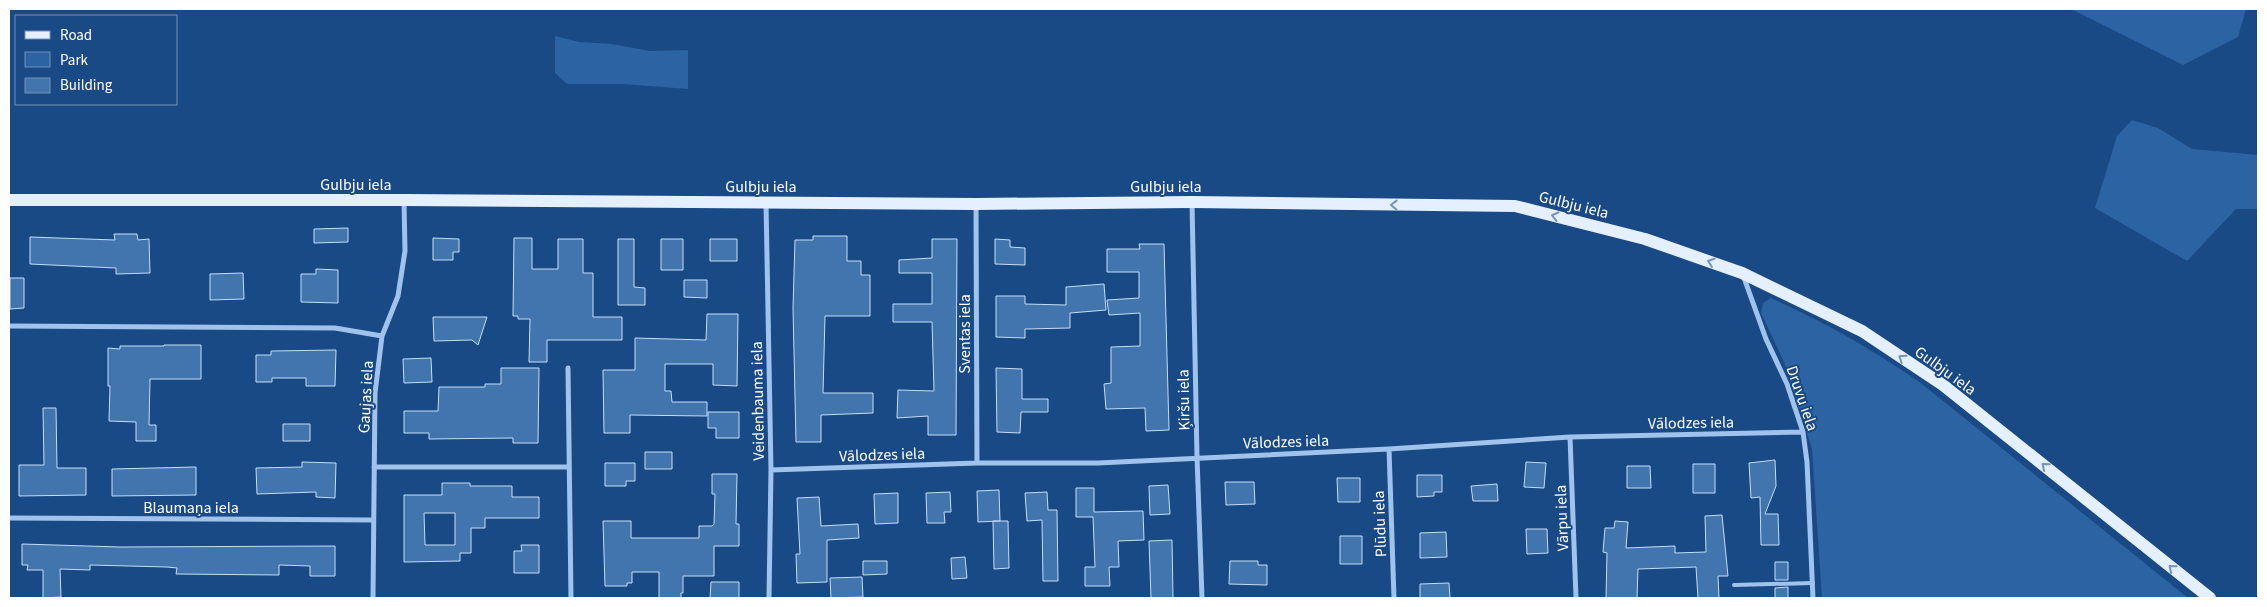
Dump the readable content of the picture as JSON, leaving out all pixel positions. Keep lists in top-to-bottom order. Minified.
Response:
{"streets":{"main road":["Gulbju iela"],"street":["Sventas iela","Gaujas iela","Druvu iela","Ķiršu iela","Veidenbauma iela","Vālodzes iela","Blaumaņa iela","Vārpu iela","Plūdu iela"]},"crossings":[["Gulbju iela","Sventas iela"],["Gulbju iela","Gaujas iela"],["Gulbju iela","Druvu iela"],["Gulbju iela","Ķiršu iela"],["Gulbju iela","Veidenbauma iela"],["Sventas iela","Vālodzes iela"],["Gaujas iela","Blaumaņa iela"],["Druvu iela","Vālodzes iela"],["Ķiršu iela","Vālodzes iela"],["Veidenbauma iela","Vālodzes iela"],["Vālodzes iela","Vārpu iela"],["Vālodzes iela","Plūdu iela"]],"one_way":["Gulbju iela"],"legend":["Road","Park","Building"]}
